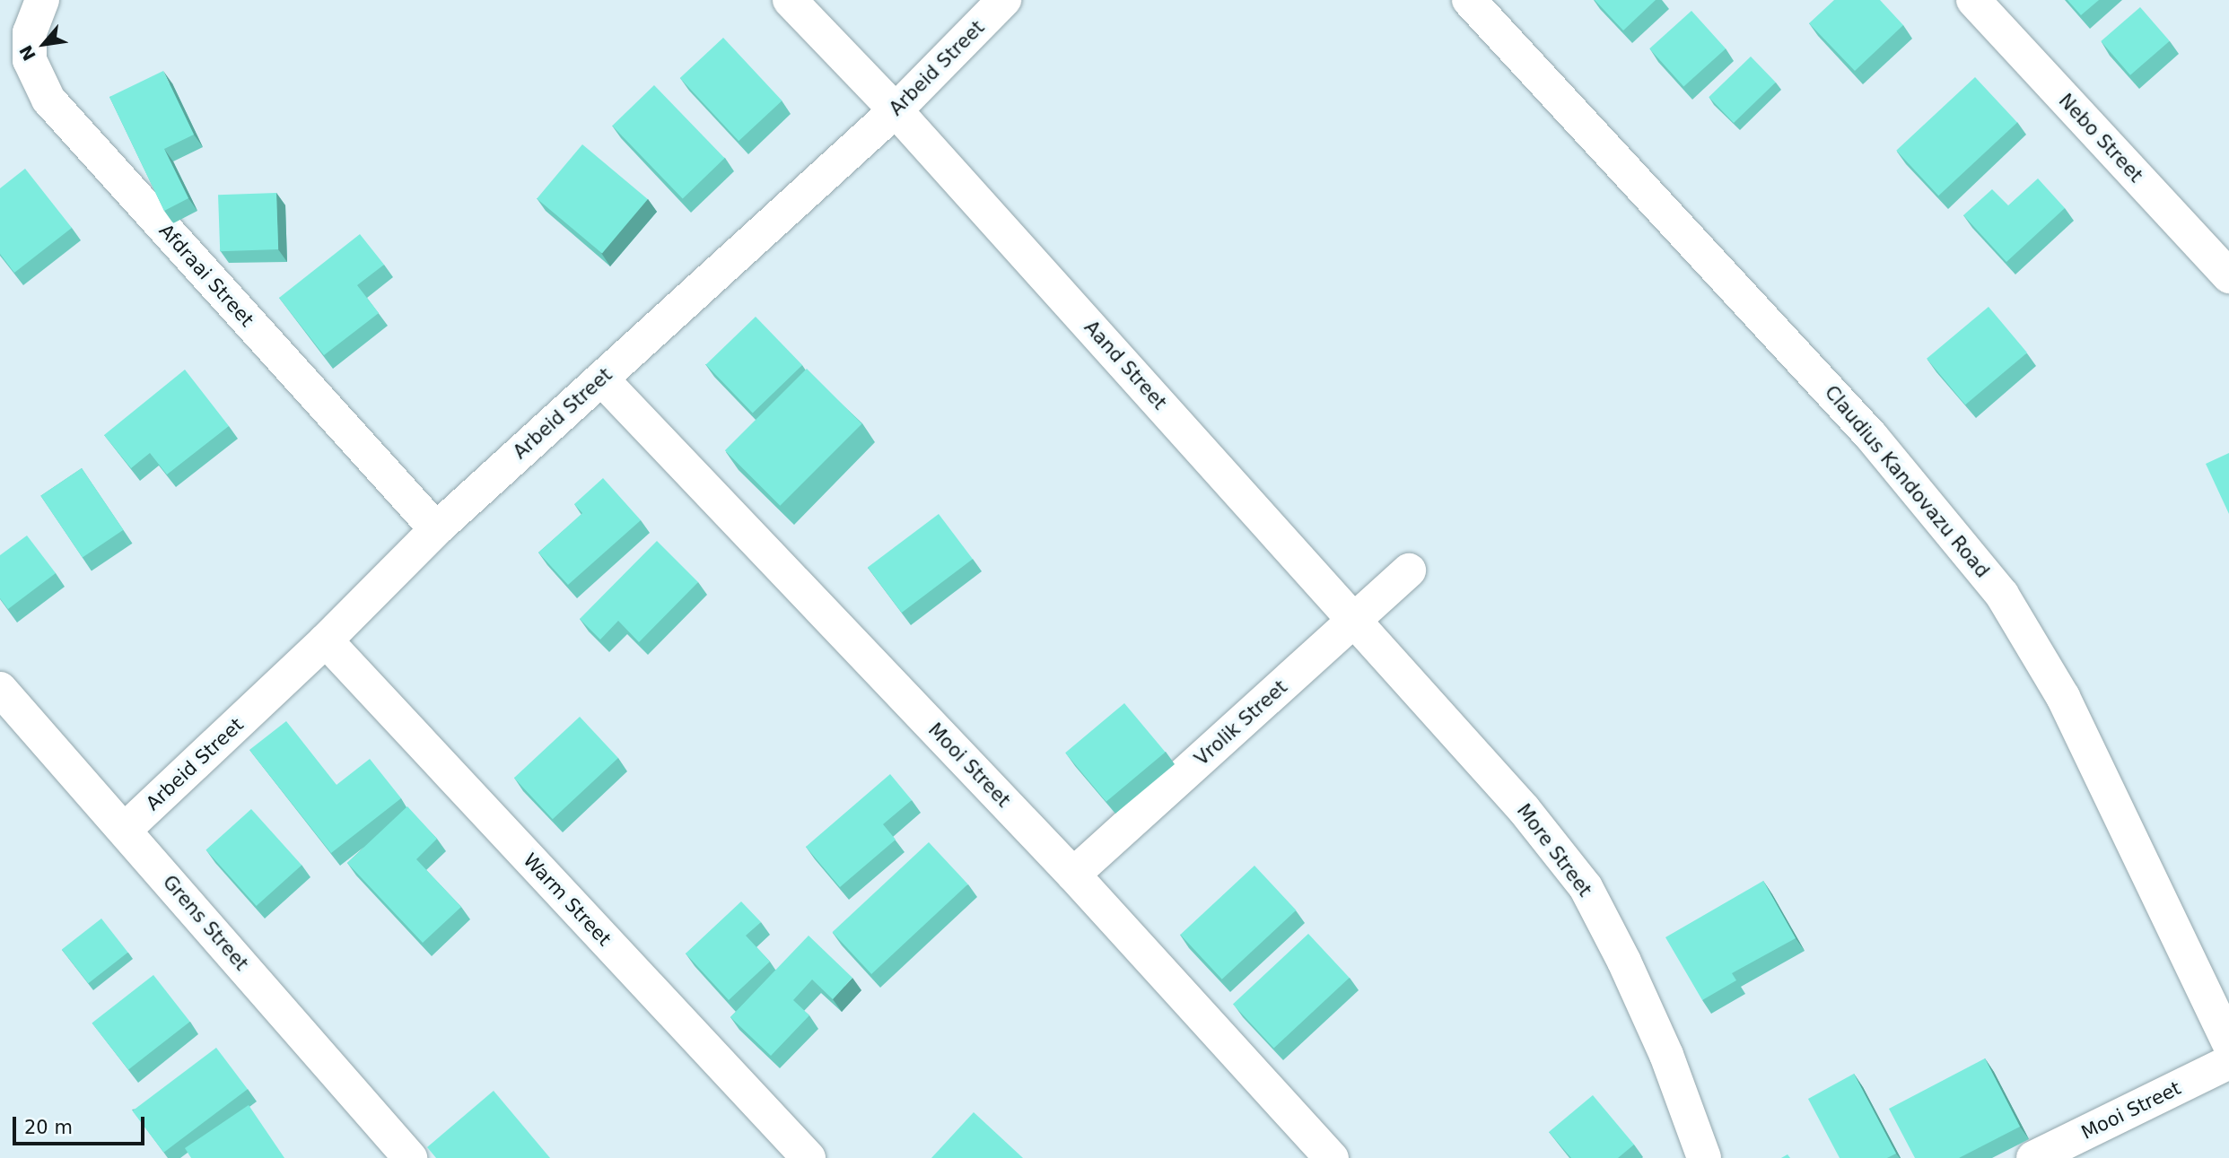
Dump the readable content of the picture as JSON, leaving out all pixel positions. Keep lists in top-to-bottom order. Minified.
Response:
{"streets":{"street":["Arbeid Street","Nebo Street","Afdraai Street","Aand Street","Claudius Kandovazu Road","Vrolik Street","Mooi Street","More Street","Warm Street","Grens Street"]},"crossings":[["Arbeid Street","Afdraai Street"],["Arbeid Street","Aand Street"],["Arbeid Street","Mooi Street"],["Arbeid Street","Warm Street"],["Arbeid Street","Grens Street"],["Aand Street","Vrolik Street"],["Aand Street","More Street"],["Vrolik Street","Mooi Street"],["Vrolik Street","More Street"]],"scale_bar":"20 m","north":"bottom left"}
